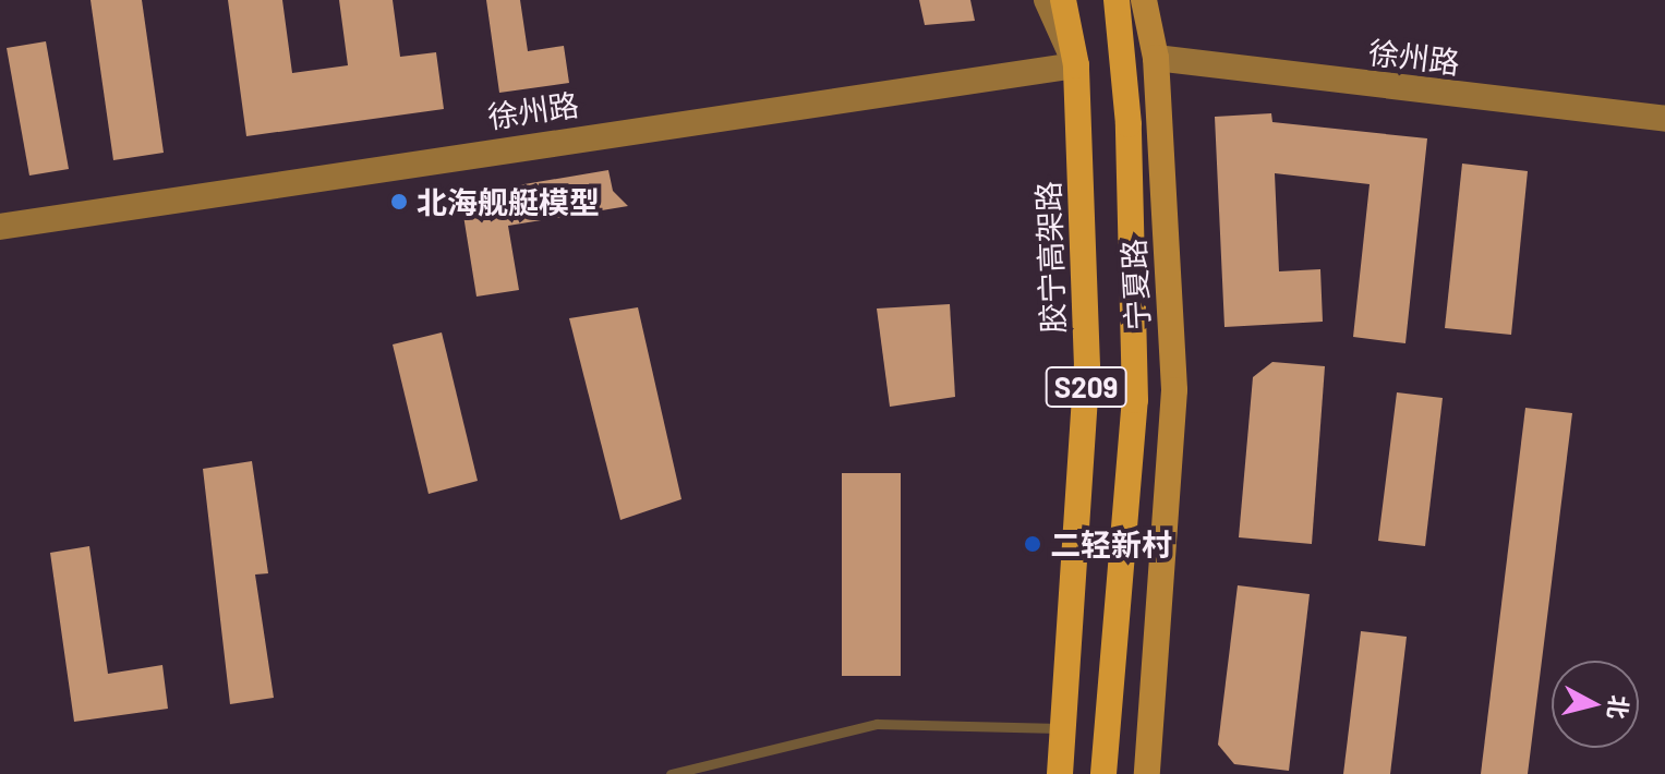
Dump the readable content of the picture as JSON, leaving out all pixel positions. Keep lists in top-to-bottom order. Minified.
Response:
{"streets":{"highway":["胶宁高架路","S209"],"main road":["宁夏路"],"street":["徐州路"]},"crossings":[["徐州路","胶宁高架路"],["徐州路","宁夏路"]],"places":["北海舰艇模型","二轻新村"],"north":"right"}
